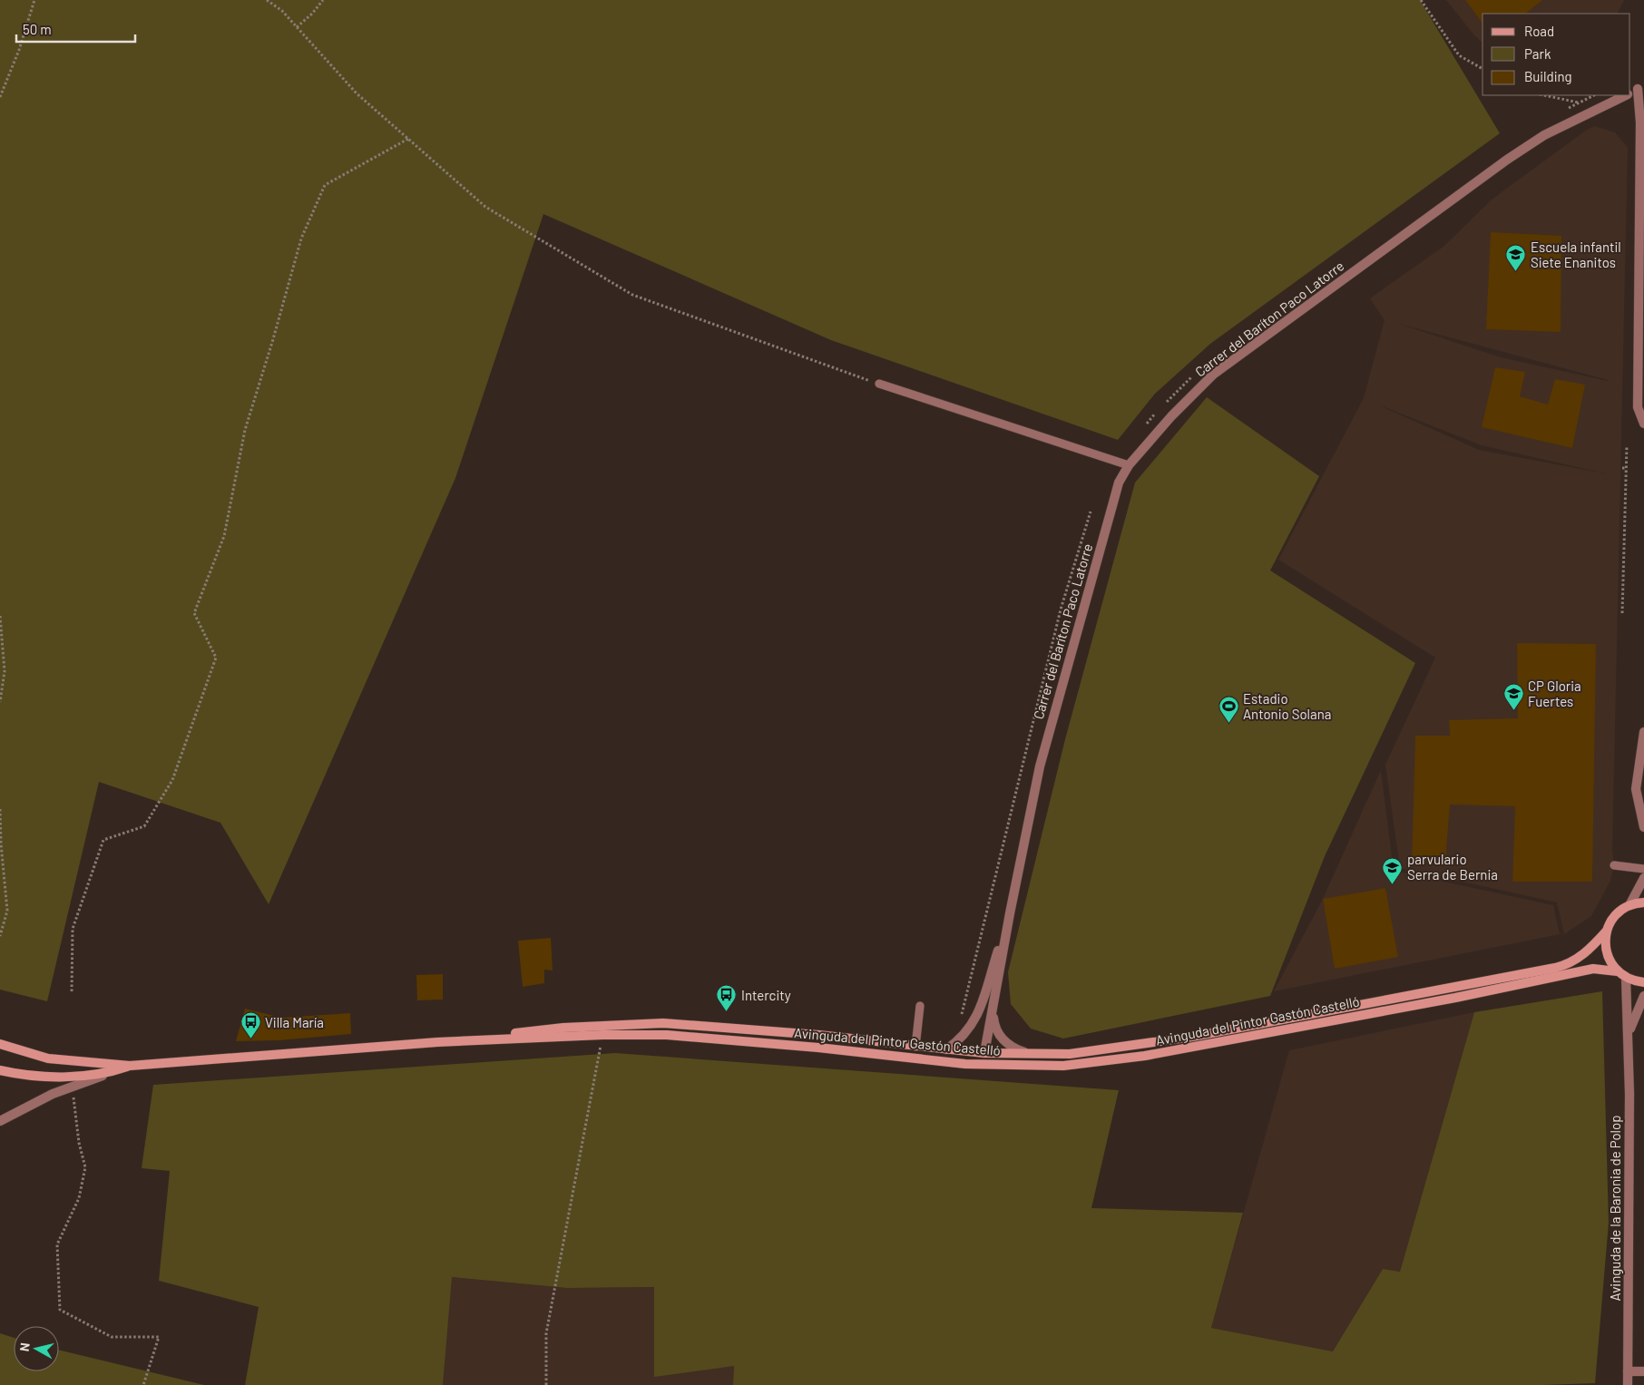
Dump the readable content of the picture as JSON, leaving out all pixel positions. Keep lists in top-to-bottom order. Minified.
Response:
{"streets":{"main road":["Avinguda del Pintor Gastón Castelló"],"street":["Carrer del Baríton Paco Latorre","Avinguda de la Baronia de Polop"]},"crossings":[["Carrer del Baríton Paco Latorre","Avinguda del Pintor Gastón Castelló"]],"places":{"school or university":["Escuela infantil Siete Enanitos","CP Gloria Fuertes","parvulario Serra de Bernia"],"sports":["Estadio Antonio Solana"],"bus stop":["Intercity","Villa María"]},"legend":["Road","Park","Building"],"scale_bar":"50 m","north":"left"}
